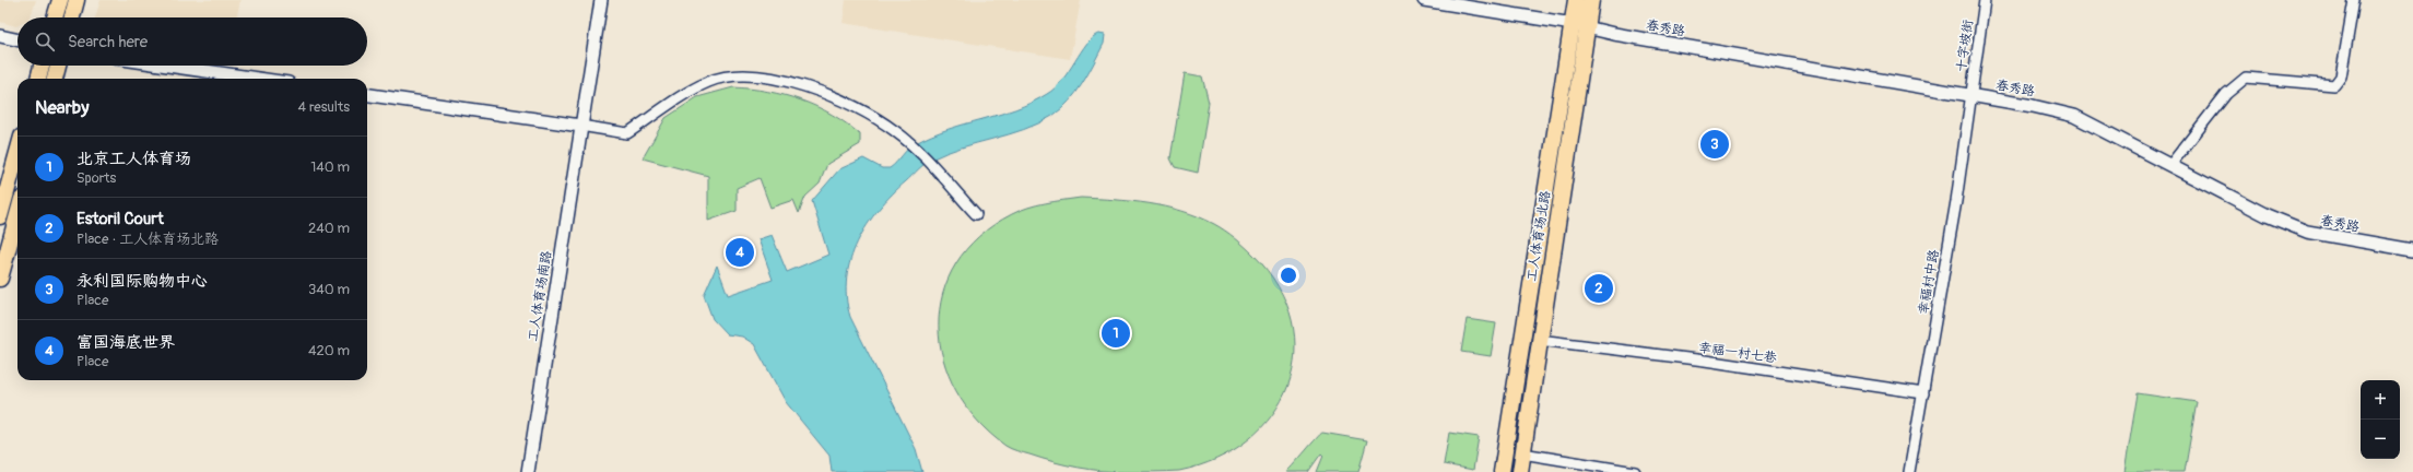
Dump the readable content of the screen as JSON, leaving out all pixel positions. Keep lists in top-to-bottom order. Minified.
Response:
{"streets":{"main road":["工人体育场北路"],"street":["春秀路","十字坡街","幸福村中路","工人体育场南路","幸福一村七巷"]},"crossings":[["春秀路","十字坡街"],["春秀路","工人体育场北路"],["春秀路","幸福村中路"],["十字坡街","幸福村中路"],["幸福村中路","幸福一村七巷"]],"page":{"search":"Search here","heading":["Nearby","4 results"],"pins":["3","4","2","1"],"list":[{"mark":"1","name":"北京工人体育场","note":"Sports","value":"140 m"},{"mark":"2","name":"Estoril Court","note":"Place · 工人体育场北路","value":"240 m"},{"mark":"3","name":"永利国际购物中心","note":"Place","value":"340 m"},{"mark":"4","name":"富国海底世界","note":"Place","value":"420 m"}],"map_buttons":["+","−"]}}
